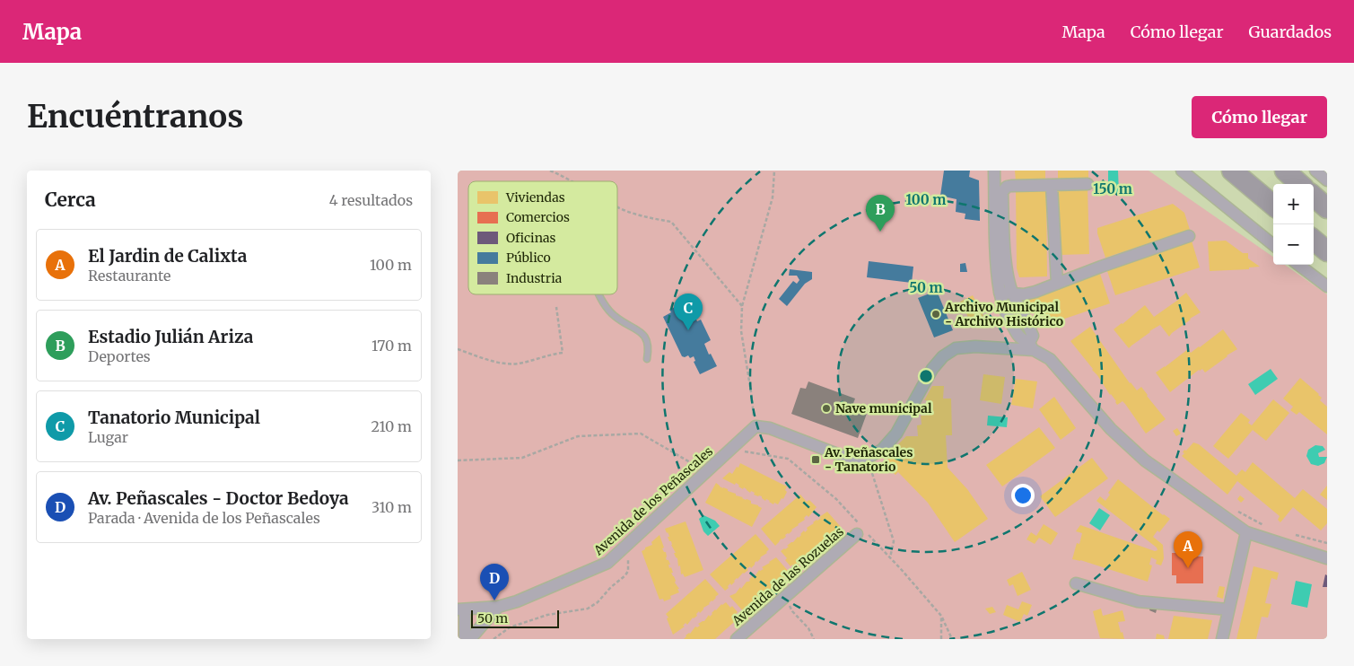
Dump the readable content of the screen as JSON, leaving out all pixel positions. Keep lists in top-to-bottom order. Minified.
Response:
{"streets":{"street":["Avenida de los Peñascales","Avenida de las Rozuelas"]},"places":{"other":["Archivo Municipal - Archivo Histórico","Nave municipal"],"transit":["Av. Peñascales - Tanatorio"]},"legend":["Viviendas","Comercios","Oficinas","Público","Industria"],"scale_bar":"50 m","page":{"header":"Mapa","nav":["Mapa","Cómo llegar","Guardados"],"buttons":"Cómo llegar","title":"Encuéntranos","heading":["Cerca","4 resultados"],"map_buttons":["+","−"],"pins":["B","C","A","D"],"list":[{"mark":"A","name":"El Jardin de Calixta","note":"Restaurante","value":"100 m"},{"mark":"B","name":"Estadio Julián Ariza","note":"Deportes","value":"170 m"},{"mark":"C","name":"Tanatorio Municipal","note":"Lugar","value":"210 m"},{"mark":"D","name":"Av. Peñascales - Doctor Bedoya","note":"Parada · Avenida de los Peñascales","value":"310 m"}],"scale":"50 m"},"rings":["150 m","100 m","50 m"]}
